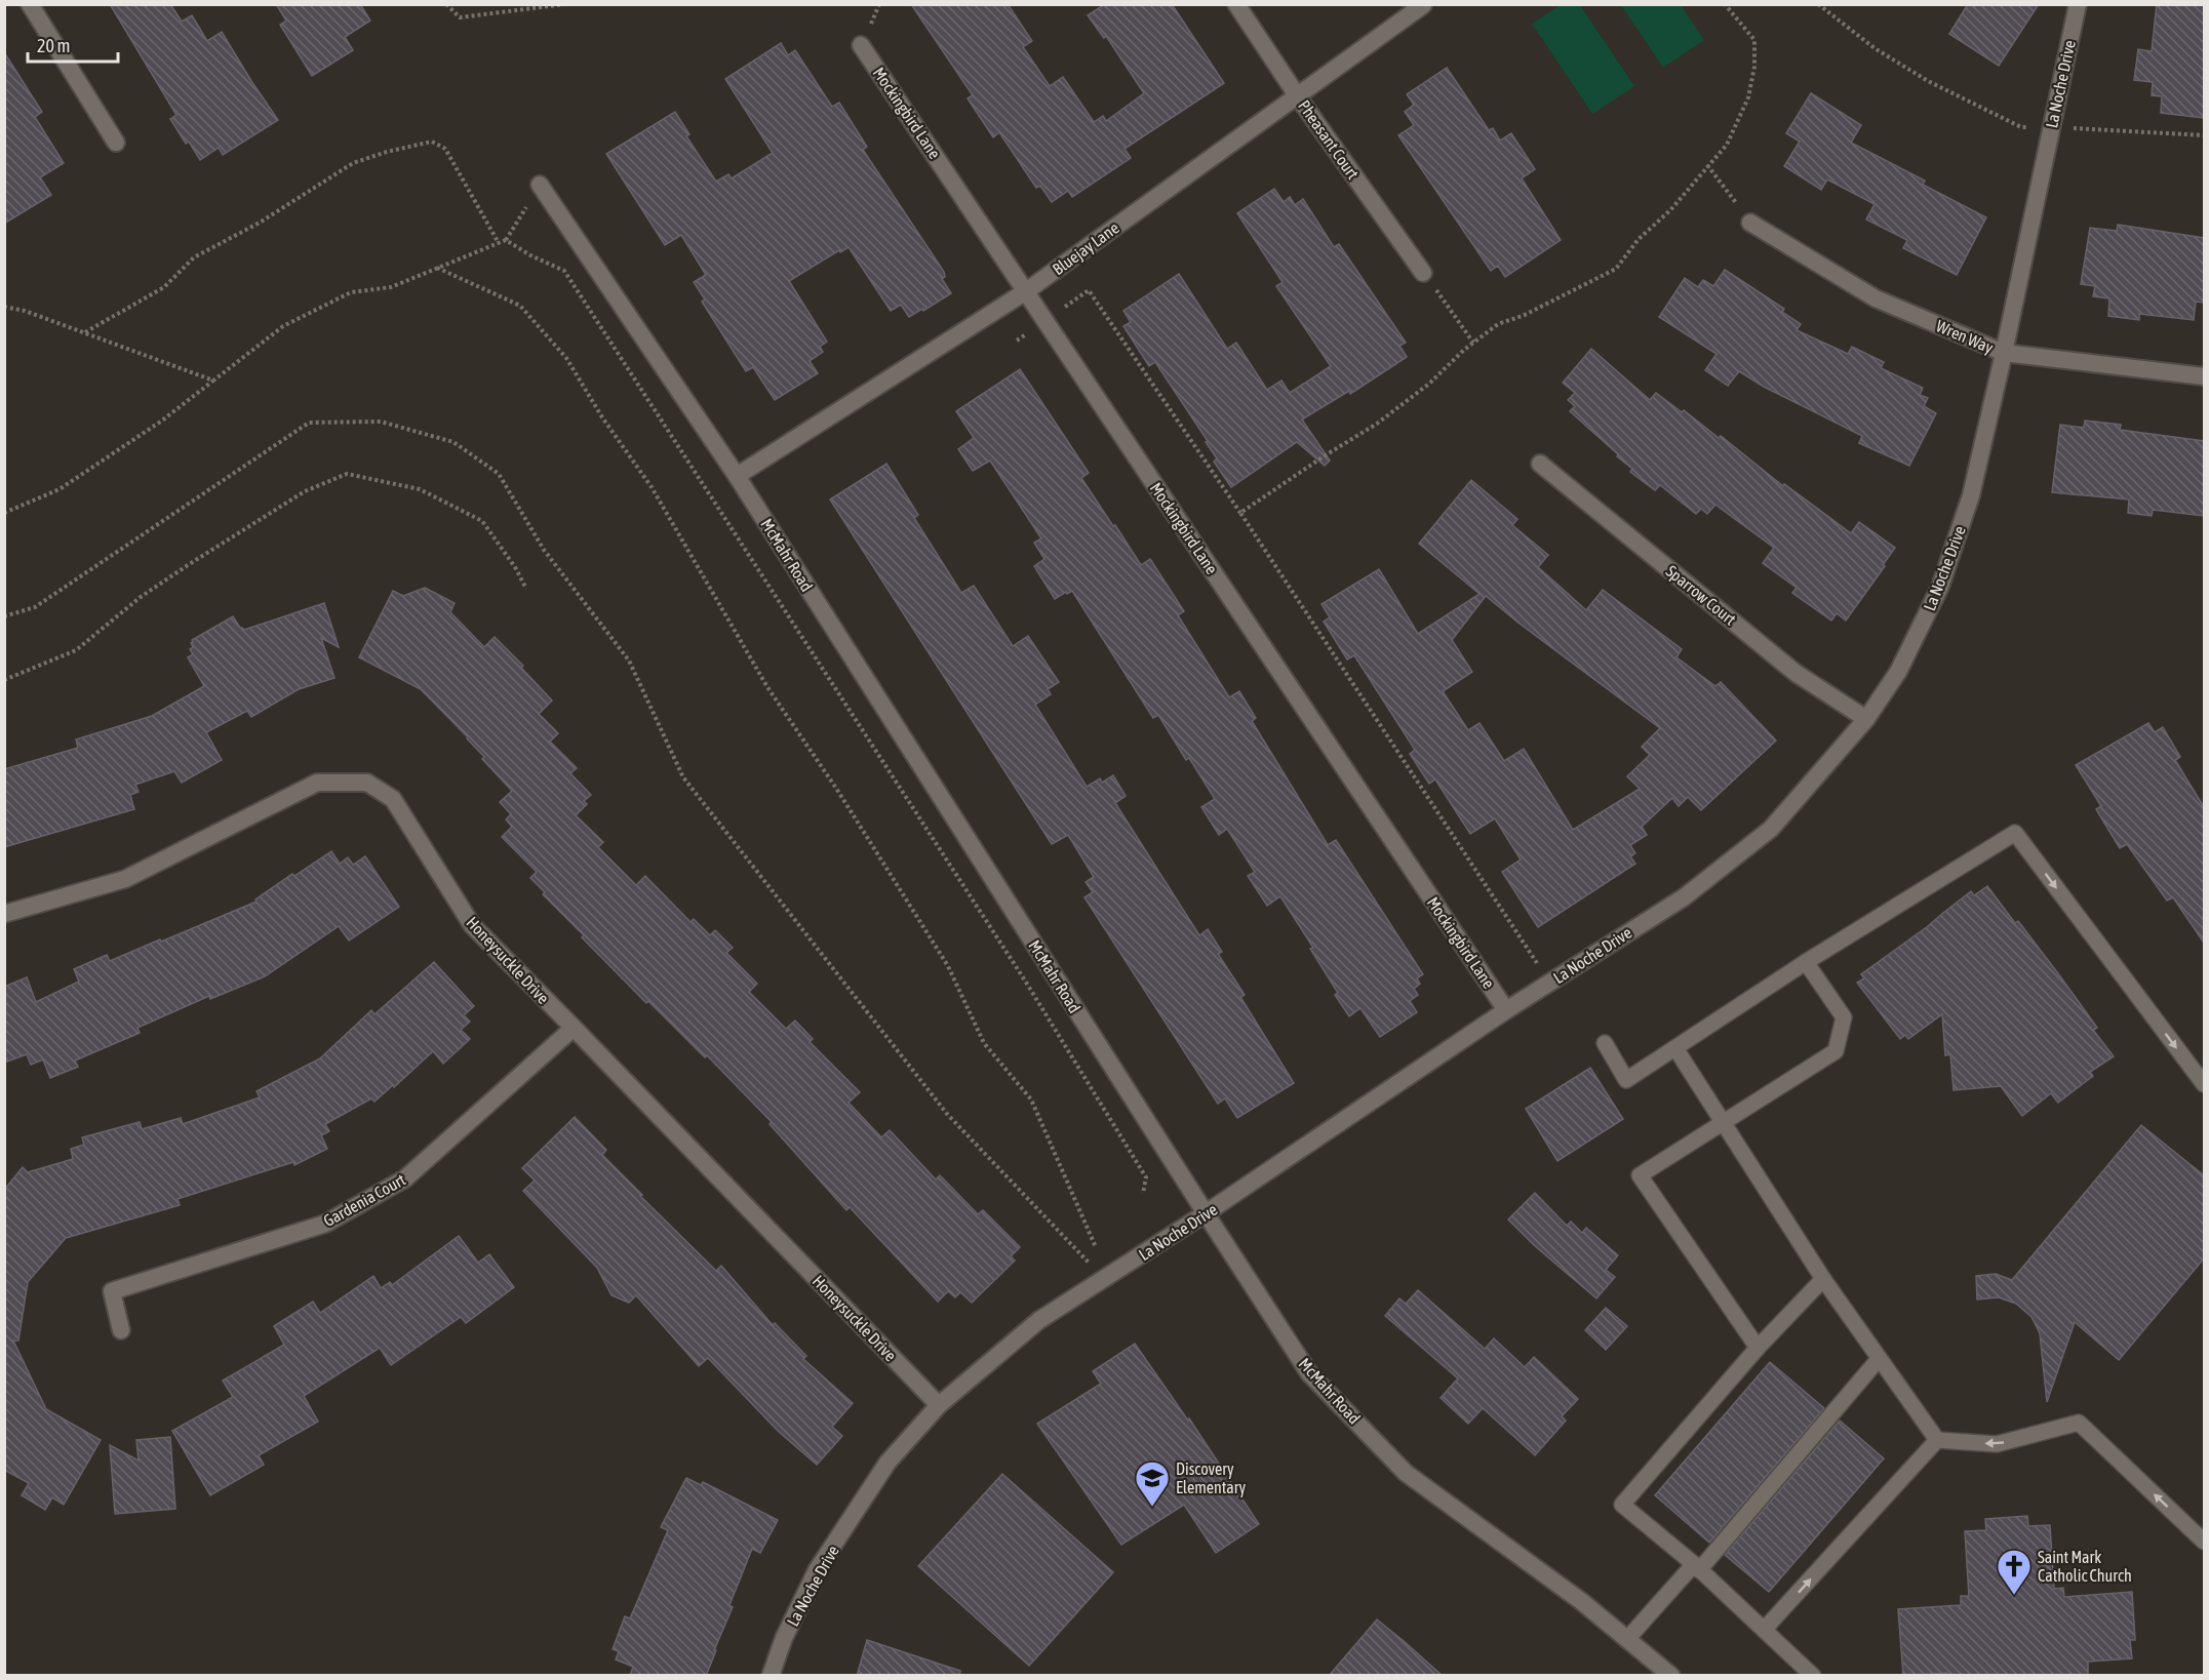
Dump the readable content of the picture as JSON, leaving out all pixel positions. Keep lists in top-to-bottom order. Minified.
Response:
{"streets":{"street":["La Noche Drive","Mockingbird Lane","Pheasant Court","Bluejay Lane","Wren Way","McMahr Road","Sparrow Court","Honeysuckle Drive","Gardenia Court"]},"crossings":[["La Noche Drive","Mockingbird Lane"],["La Noche Drive","Wren Way"],["La Noche Drive","McMahr Road"],["La Noche Drive","Sparrow Court"],["La Noche Drive","Honeysuckle Drive"],["Mockingbird Lane","Bluejay Lane"],["Pheasant Court","Bluejay Lane"],["Bluejay Lane","McMahr Road"],["Honeysuckle Drive","Gardenia Court"]],"places":{"school or university":["Discovery Elementary"],"church":["Saint Mark Catholic Church"]},"scale_bar":"20 m"}
